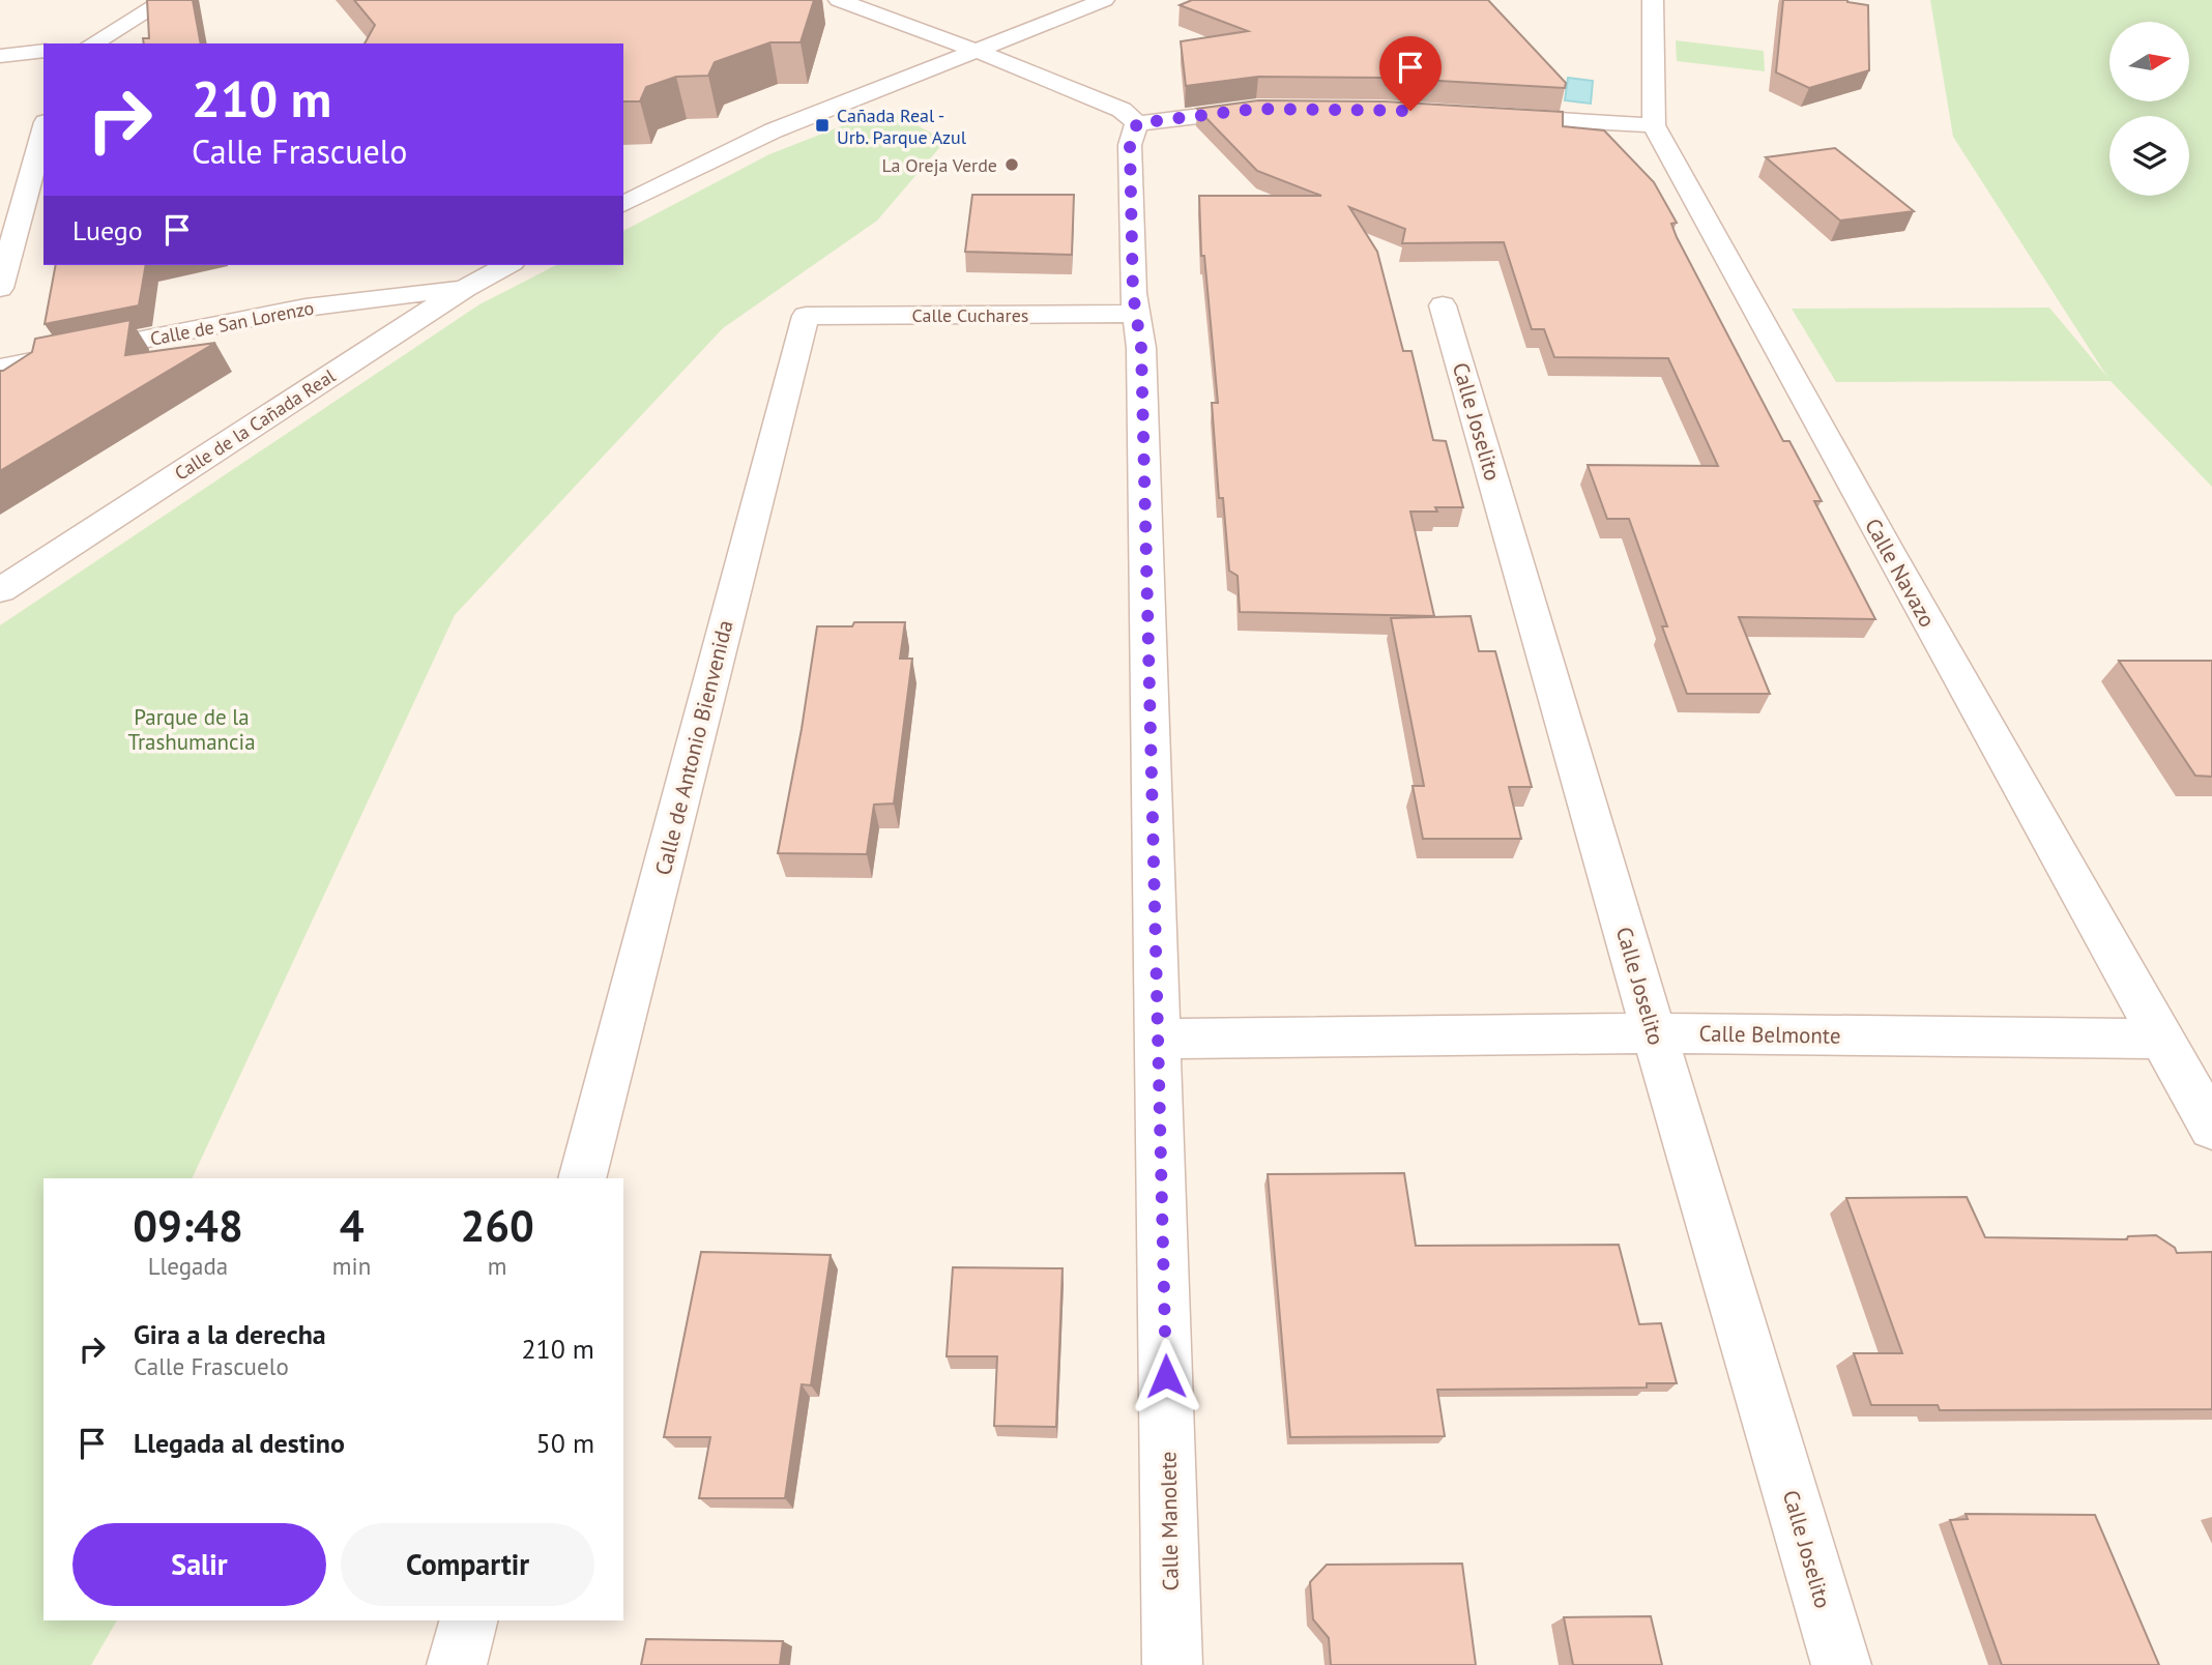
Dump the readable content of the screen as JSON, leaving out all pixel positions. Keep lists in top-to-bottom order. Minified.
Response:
{"streets":{"street":["Calle Cuchares","Calle de San Lorenzo","Calle Joselito","Calle de la Cañada Real","Calle Navazo","Calle de Antonio Bienvenida","Calle Belmonte","Calle Manolete"]},"crossings":[["Calle Cuchares","Calle de Antonio Bienvenida"],["Calle Cuchares","Calle Manolete"],["Calle de San Lorenzo","Calle de la Cañada Real"],["Calle Joselito","Calle Belmonte"],["Calle Navazo","Calle Belmonte"],["Calle Belmonte","Calle Manolete"]],"parks":["Parque de la Trashumancia"],"places":{"transit":["Cañada Real - Urb. Parque Azul"],"other":["La Oreja Verde"]},"north":"right","page":{"turn":["210 m","Calle Frascuelo"],"then":"Luego","eta":["09:48","Llegada","4","min","260","m"],"list":[{"name":"Gira a la derecha","note":"Calle Frascuelo","value":"210 m"},{"name":"Llegada al destino","value":"50 m"}],"buttons":["Salir","Compartir"]}}
